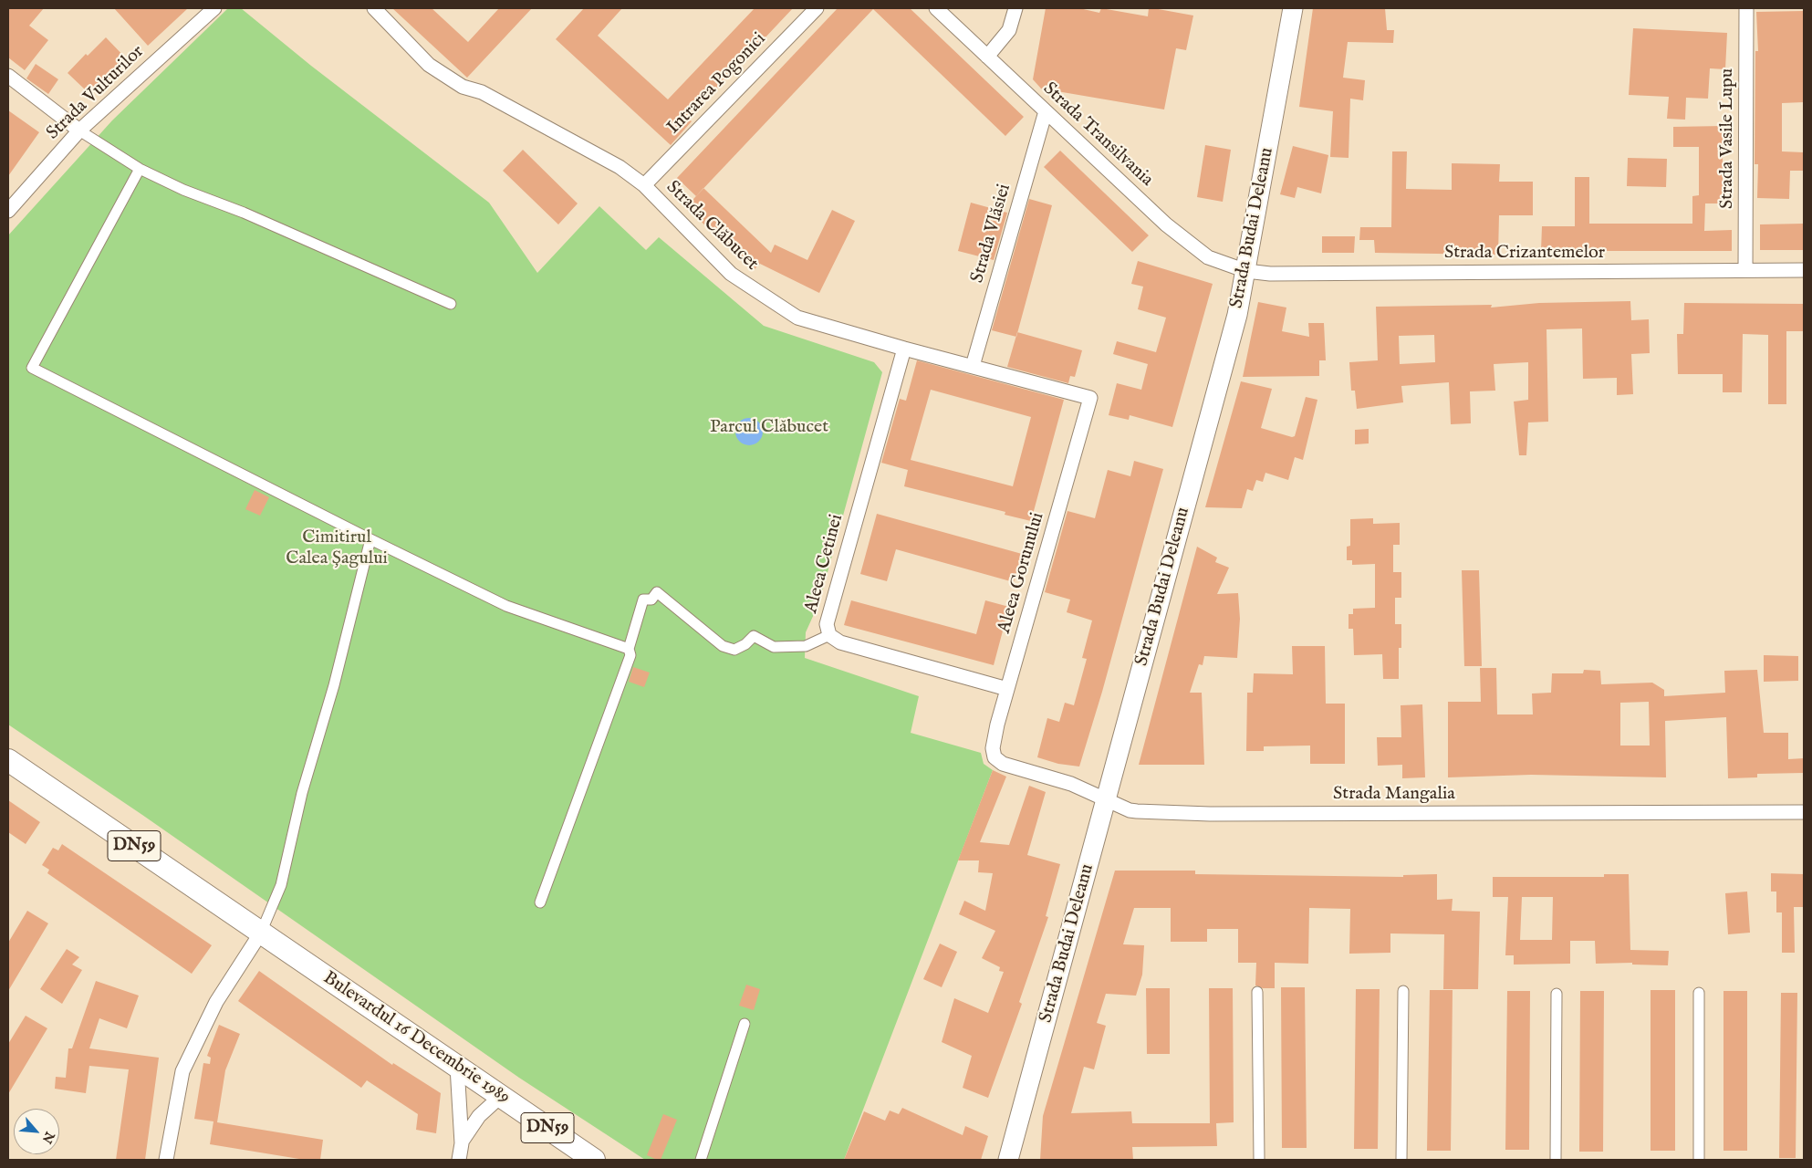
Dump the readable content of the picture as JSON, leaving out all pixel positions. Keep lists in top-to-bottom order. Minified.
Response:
{"streets":{"main road":["Strada Budai Deleanu","DN59","Bulevardul 16 Decembrie 1989"],"street":["Intrarea Pogonici","Strada Vulturilor","Strada Transilvania","Strada Vasile Lupu","Strada Clăbucet","Strada Vlăsiei","Strada Crizantemelor","Aleea Cetinei","Aleea Gorunului","Strada Mangalia"]},"crossings":[["Intrarea Pogonici","Strada Clăbucet"],["Strada Transilvania","Strada Budai Deleanu"],["Strada Transilvania","Strada Vlăsiei"],["Strada Transilvania","Strada Crizantemelor"],["Strada Vasile Lupu","Strada Crizantemelor"],["Strada Clăbucet","Strada Vlăsiei"],["Strada Clăbucet","Aleea Cetinei"],["Strada Clăbucet","Aleea Gorunului"],["Strada Budai Deleanu","Strada Crizantemelor"],["Strada Budai Deleanu","Strada Mangalia"],["Aleea Cetinei","Aleea Gorunului"],["Aleea Gorunului","Strada Mangalia"],["DN59","Bulevardul 16 Decembrie 1989"]],"parks":["Parcul Clăbucet","Cimitirul Calea Șagului"],"north":"bottom right"}
